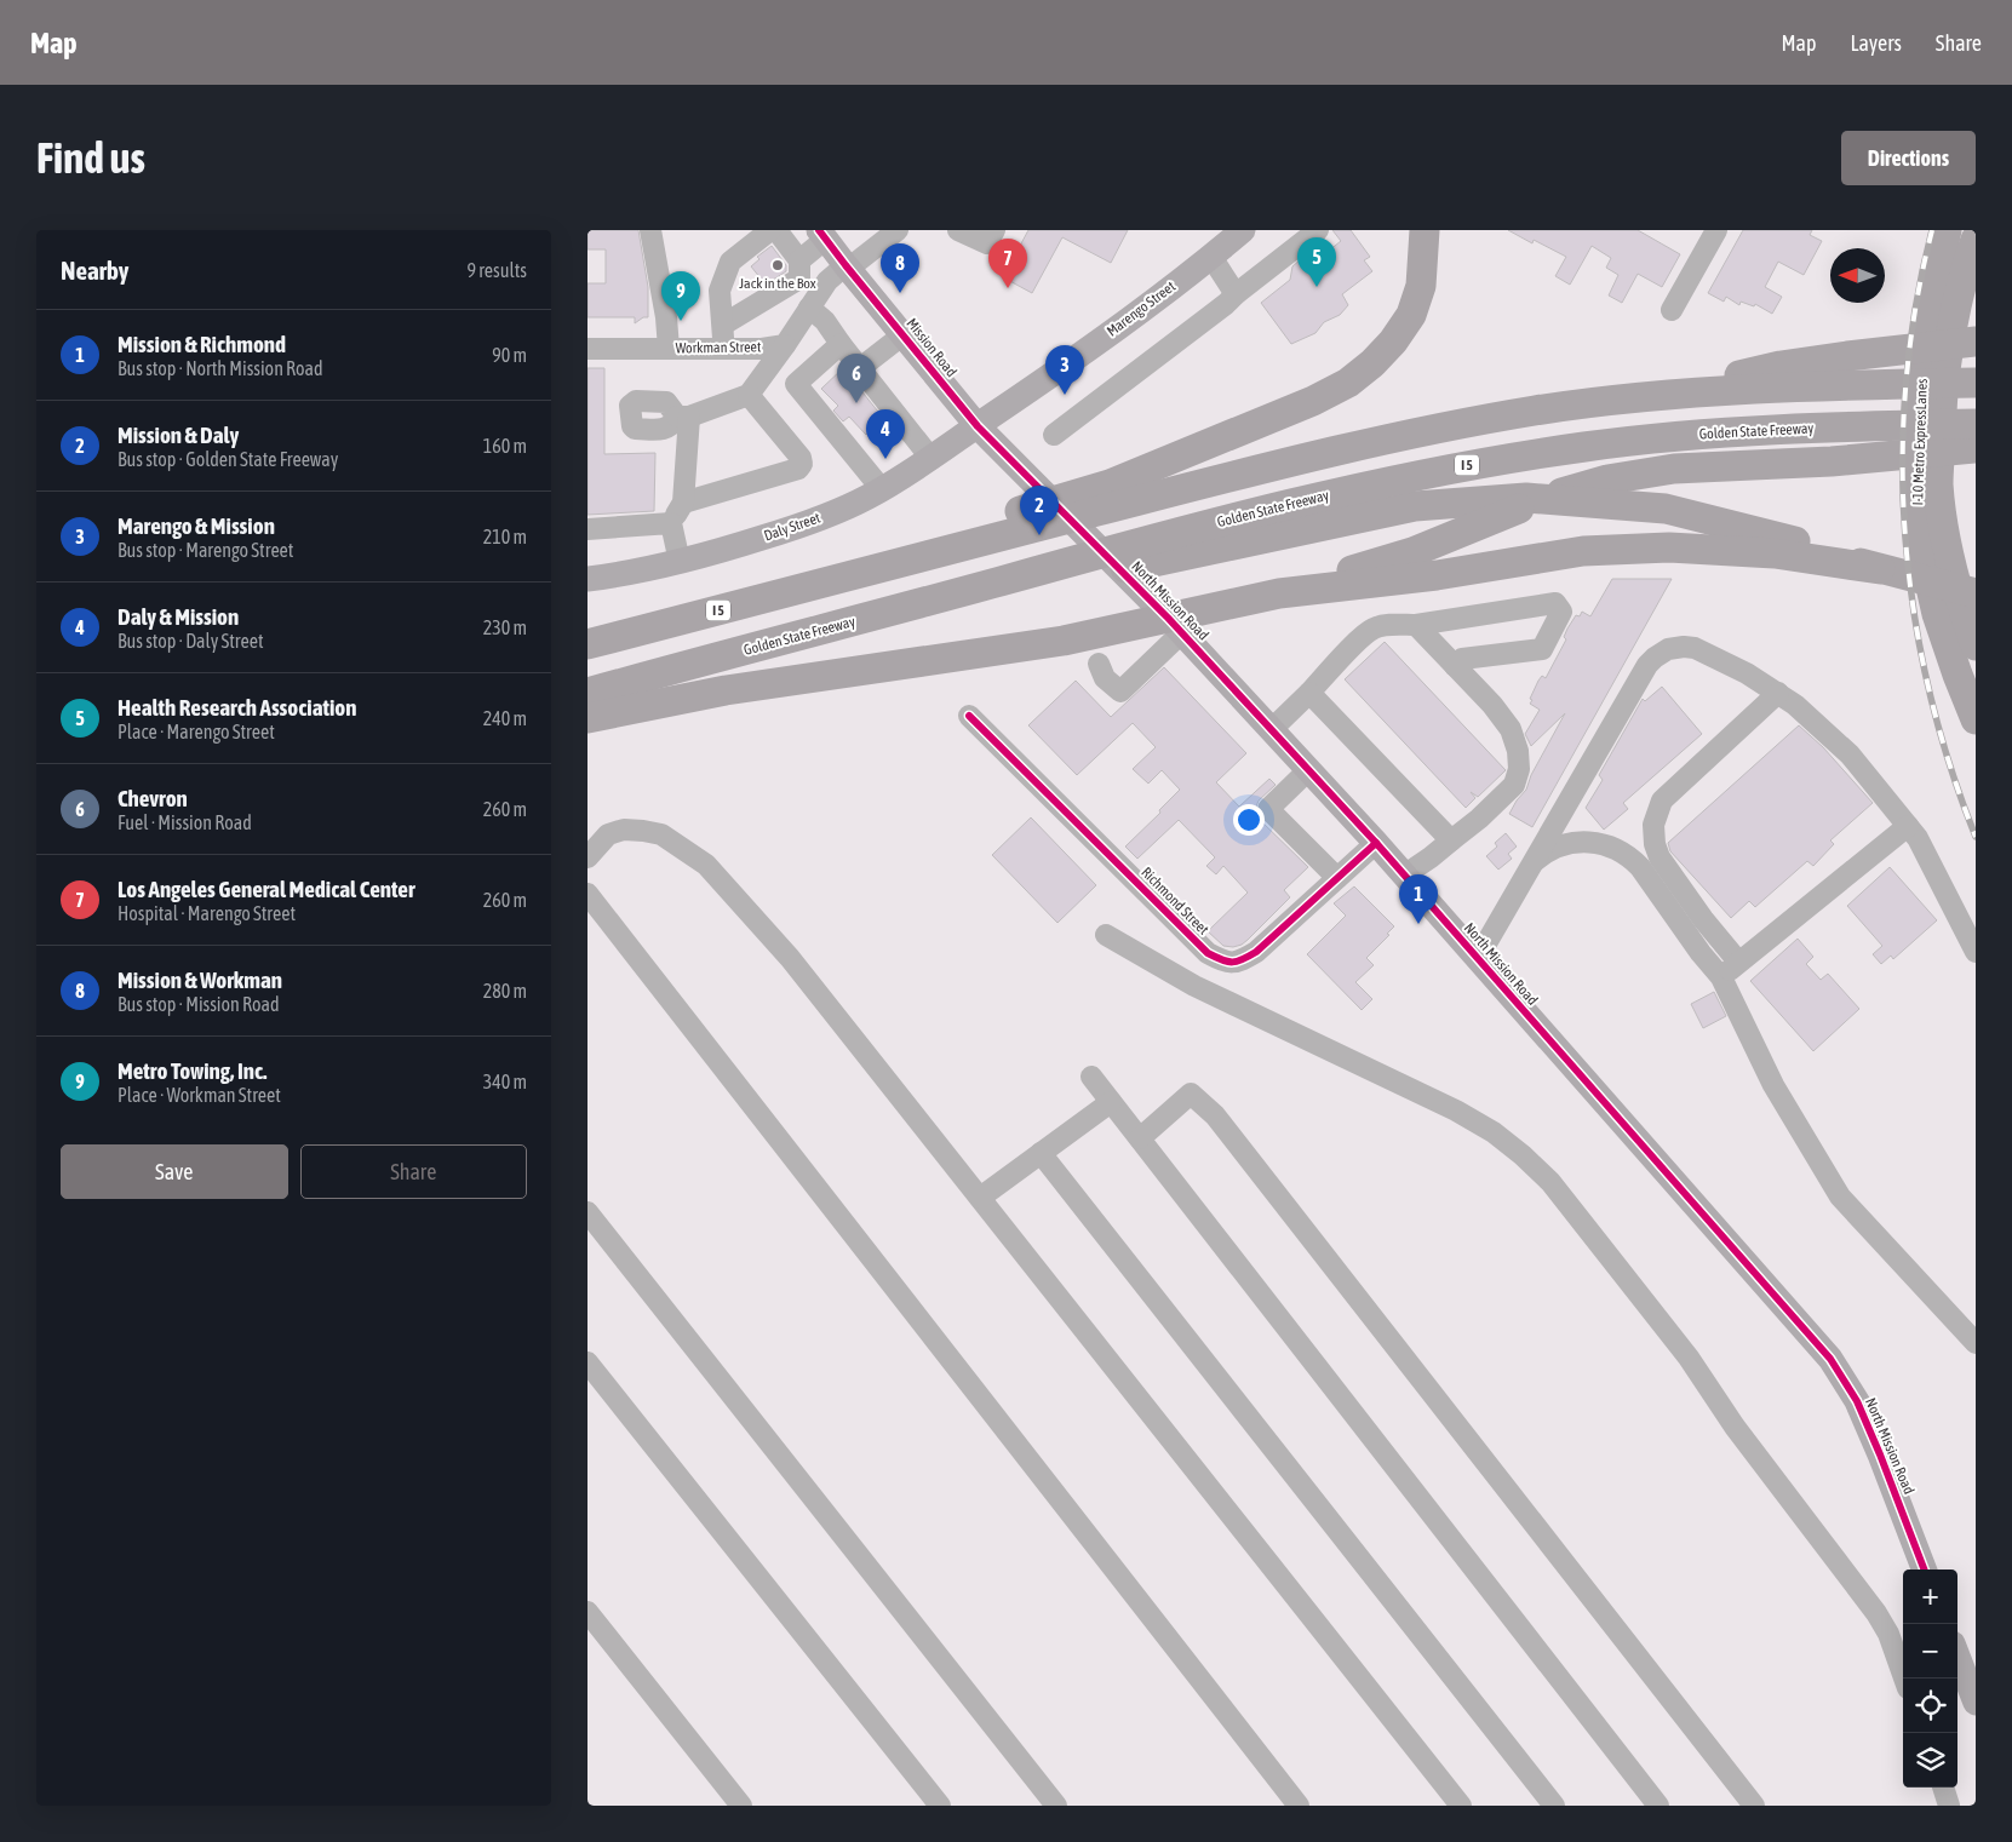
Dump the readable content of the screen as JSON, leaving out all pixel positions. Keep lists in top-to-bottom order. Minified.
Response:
{"streets":{"highway":["Golden State Freeway","I-10 Metro ExpressLanes","I 5"],"main road":["Marengo Street","Mission Road","Daly Street","North Mission Road"],"street":["Workman Street","Richmond Street"]},"crossings":[["Marengo Street","Mission Road"],["Marengo Street","Daly Street"],["Marengo Street","North Mission Road"],["Mission Road","Daly Street"],["Mission Road","North Mission Road"],["Daly Street","North Mission Road"],["North Mission Road","Richmond Street"]],"places":["Jack in the Box"],"north":"left","page":{"header":"Map","nav":["Map","Layers","Share"],"buttons":["Directions",["Save","Share"]],"title":"Find us","heading":["Nearby","9 results"],"pins":["5","7","8","9","3","6","4","2","1"],"list":[{"mark":"1","name":"Mission & Richmond","note":"Bus stop · North Mission Road","value":"90 m"},{"mark":"2","name":"Mission & Daly","note":"Bus stop · Golden State Freeway","value":"160 m"},{"mark":"3","name":"Marengo & Mission","note":"Bus stop · Marengo Street","value":"210 m"},{"mark":"4","name":"Daly & Mission","note":"Bus stop · Daly Street","value":"230 m"},{"mark":"5","name":"Health Research Association","note":"Place · Marengo Street","value":"240 m"},{"mark":"6","name":"Chevron","note":"Fuel · Mission Road","value":"260 m"},{"mark":"7","name":"Los Angeles General Medical Center","note":"Hospital · Marengo Street","value":"260 m"},{"mark":"8","name":"Mission & Workman","note":"Bus stop · Mission Road","value":"280 m"},{"mark":"9","name":"Metro Towing, Inc.","note":"Place · Workman Street","value":"340 m"}],"map_buttons":["+","−"]}}
